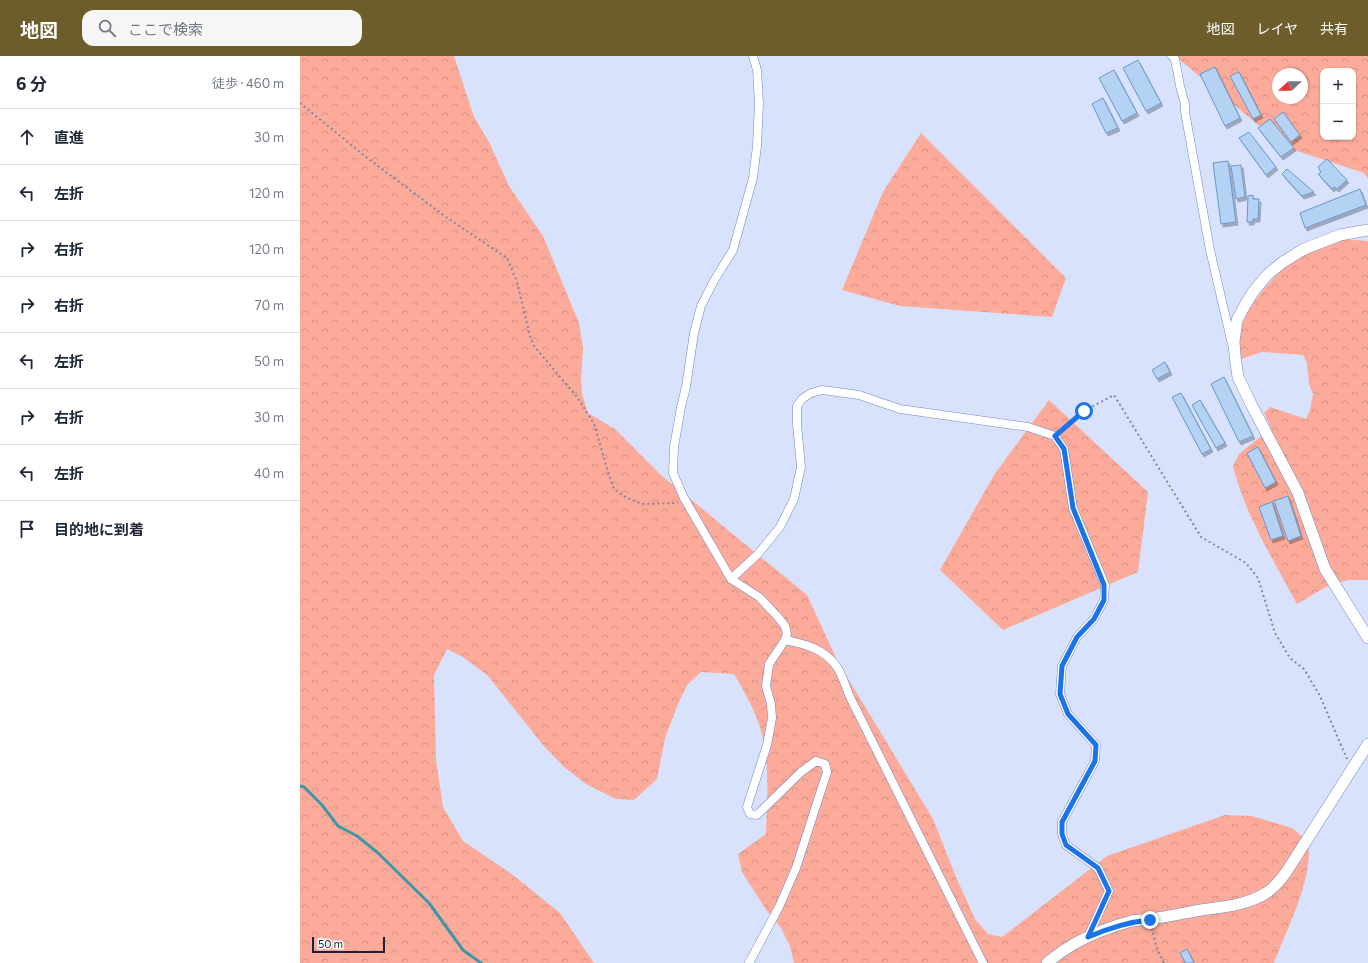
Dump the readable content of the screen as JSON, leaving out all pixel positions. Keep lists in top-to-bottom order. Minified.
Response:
{"scale_bar":"50 m","north":"left","page":{"header":"地図","search":"ここで検索","nav":["地図","レイヤ","共有"],"heading":["6 分","徒歩 · 460 m"],"map_buttons":["+","−"],"list":[["直進","30 m"],["左折","120 m"],["右折","120 m"],["右折","70 m"],["左折","50 m"],["右折","30 m"],["左折","40 m"],"目的地に到着"],"scale":"50 m"}}
